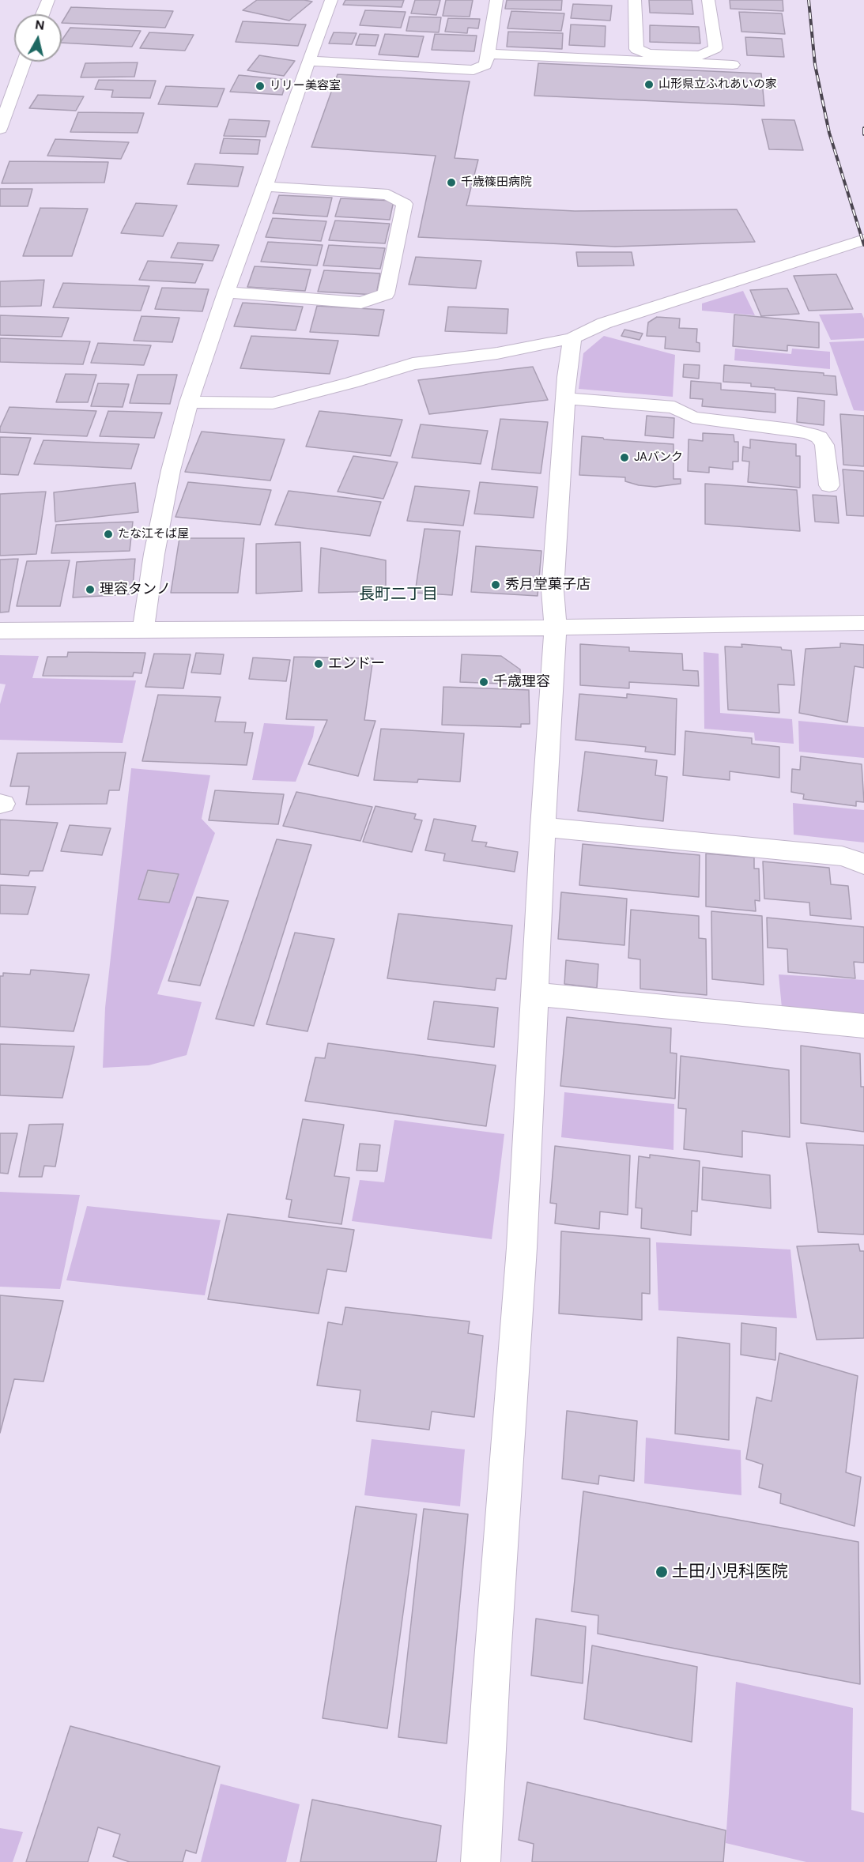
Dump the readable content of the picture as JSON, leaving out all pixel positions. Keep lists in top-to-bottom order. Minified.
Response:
{"districts":["長町二丁目"],"places":["山形県立ふれあいの家","リリー美容室","千歳篠田病院","JAバンク","たな江そば屋","秀月堂菓子店","理容タンノ","エンドー","千歳理容","土田小児科医院"],"north":"top"}
